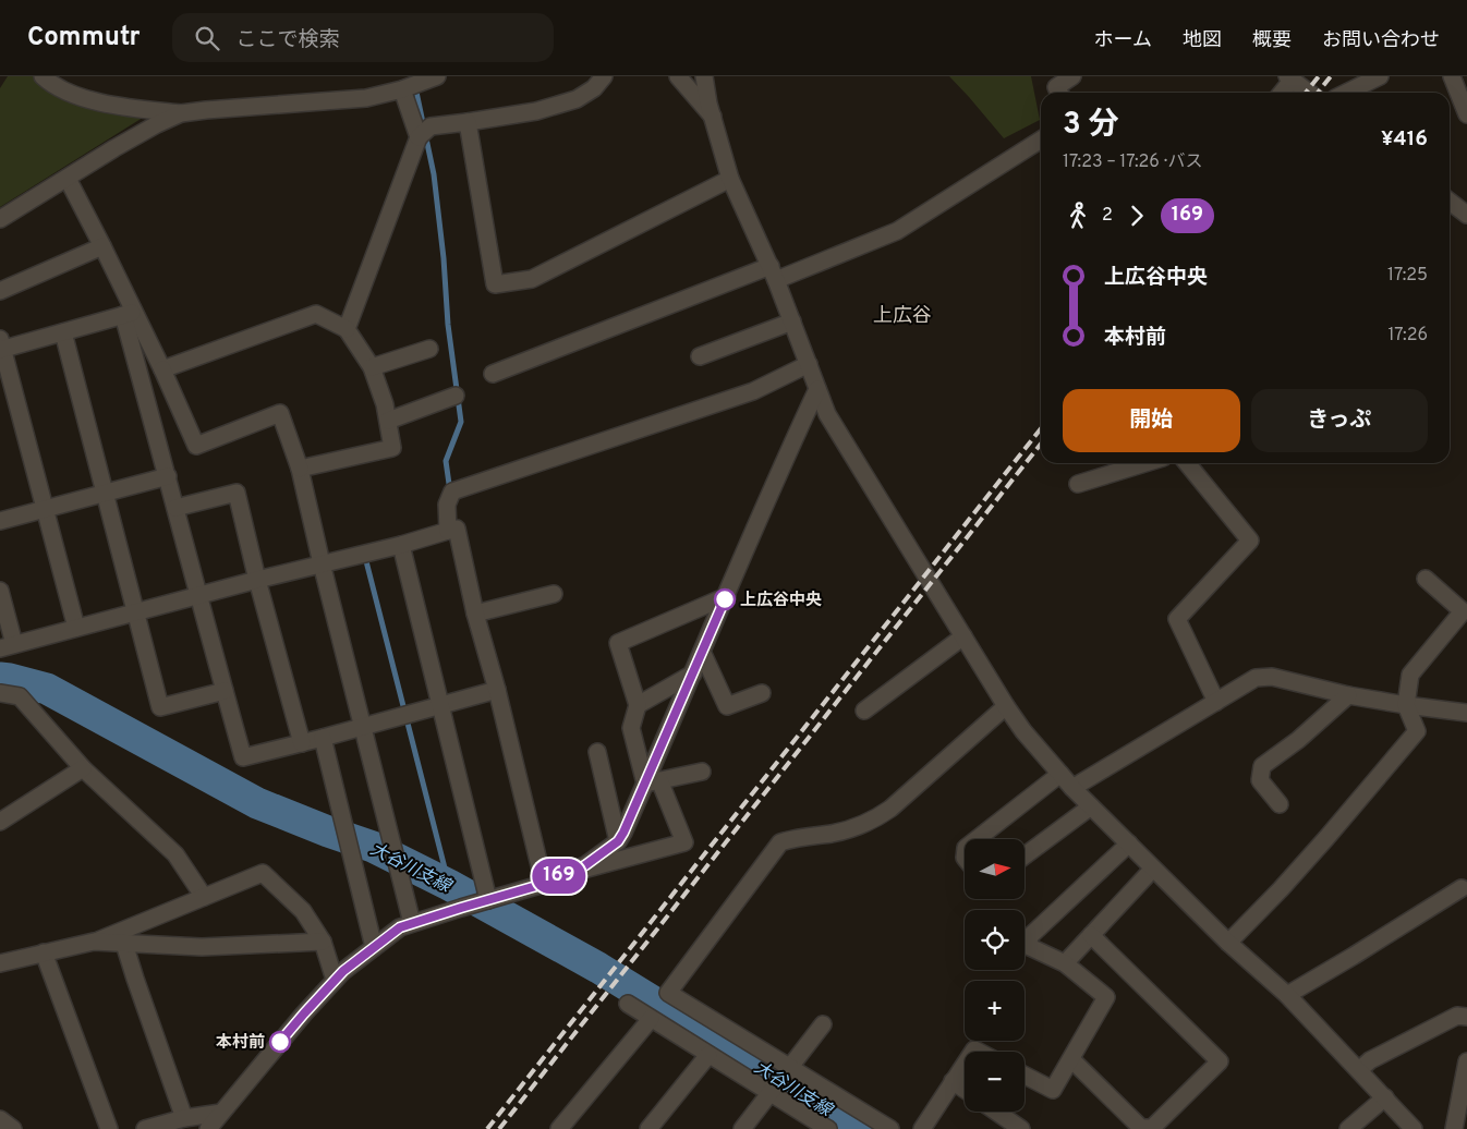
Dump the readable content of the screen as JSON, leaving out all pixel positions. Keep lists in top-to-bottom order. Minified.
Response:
{"districts":["上広谷"],"water":["大谷川支線"],"places":["上広谷中央","本村前"],"lines":["bus line 169"],"north":"right","page":{"header":"Commutr","search":"ここで検索","nav":["ホーム","地図","概要","お問い合わせ"],"on_map":"169","heading":["3 分","17:23 – 17:26 · バス","¥416"],"legs":["2","169"],"list":[{"name":"上広谷中央","value":"17:25"},{"name":"本村前","value":"17:26"}],"buttons":["開始","きっぷ"],"map_buttons":["+","−"]}}
